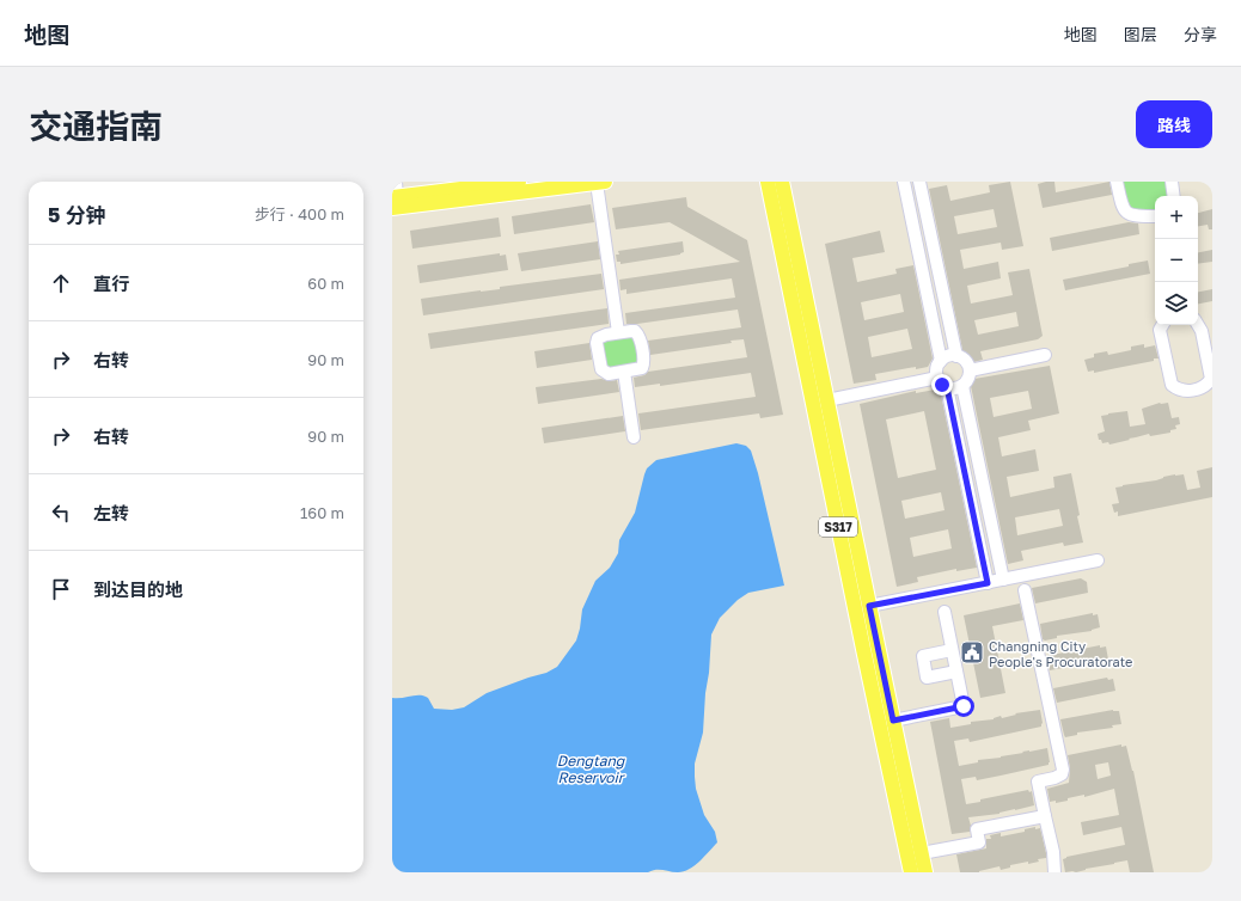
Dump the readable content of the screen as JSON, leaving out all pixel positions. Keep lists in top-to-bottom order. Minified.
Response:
{"streets":{"main road":["S317"]},"water":["Dengtang Reservoir"],"places":{"public building":["Changning City People's Procuratorate"]},"page":{"header":"地图","nav":["地图","图层","分享"],"title":"交通指南","buttons":"路线","heading":["5 分钟","步行 · 400 m"],"map_buttons":["+","−"],"list":[["直行","60 m"],["右转","90 m"],["右转","90 m"],["左转","160 m"],"到达目的地"]}}
